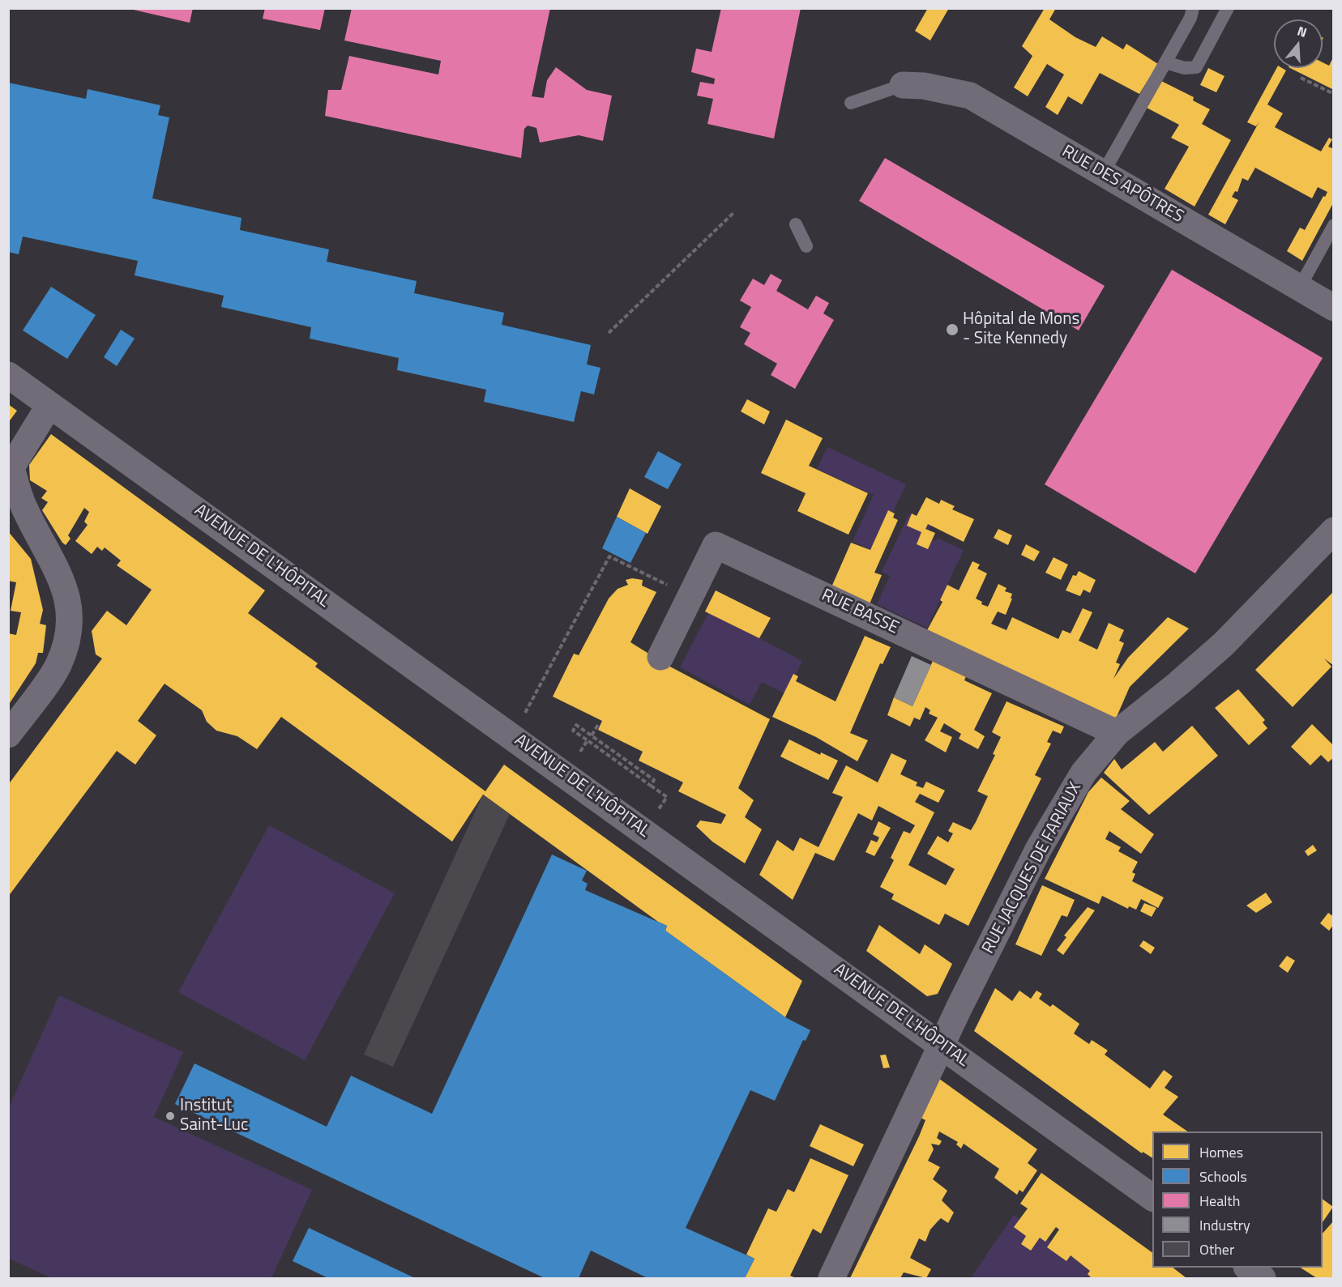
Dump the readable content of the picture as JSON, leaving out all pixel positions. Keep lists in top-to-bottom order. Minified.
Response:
{"streets":{"street":["RUE DES APÔTRES","AVENUE DE L'HÔPITAL","RUE BASSE","RUE JACQUES DE FARIAUX"]},"crossings":[["AVENUE DE L'HÔPITAL","RUE JACQUES DE FARIAUX"],["RUE BASSE","RUE JACQUES DE FARIAUX"]],"places":["Hôpital de Mons - Site Kennedy","Institut Saint-Luc"],"legend":["Homes","Schools","Health","Industry","Other"],"north":"top"}
